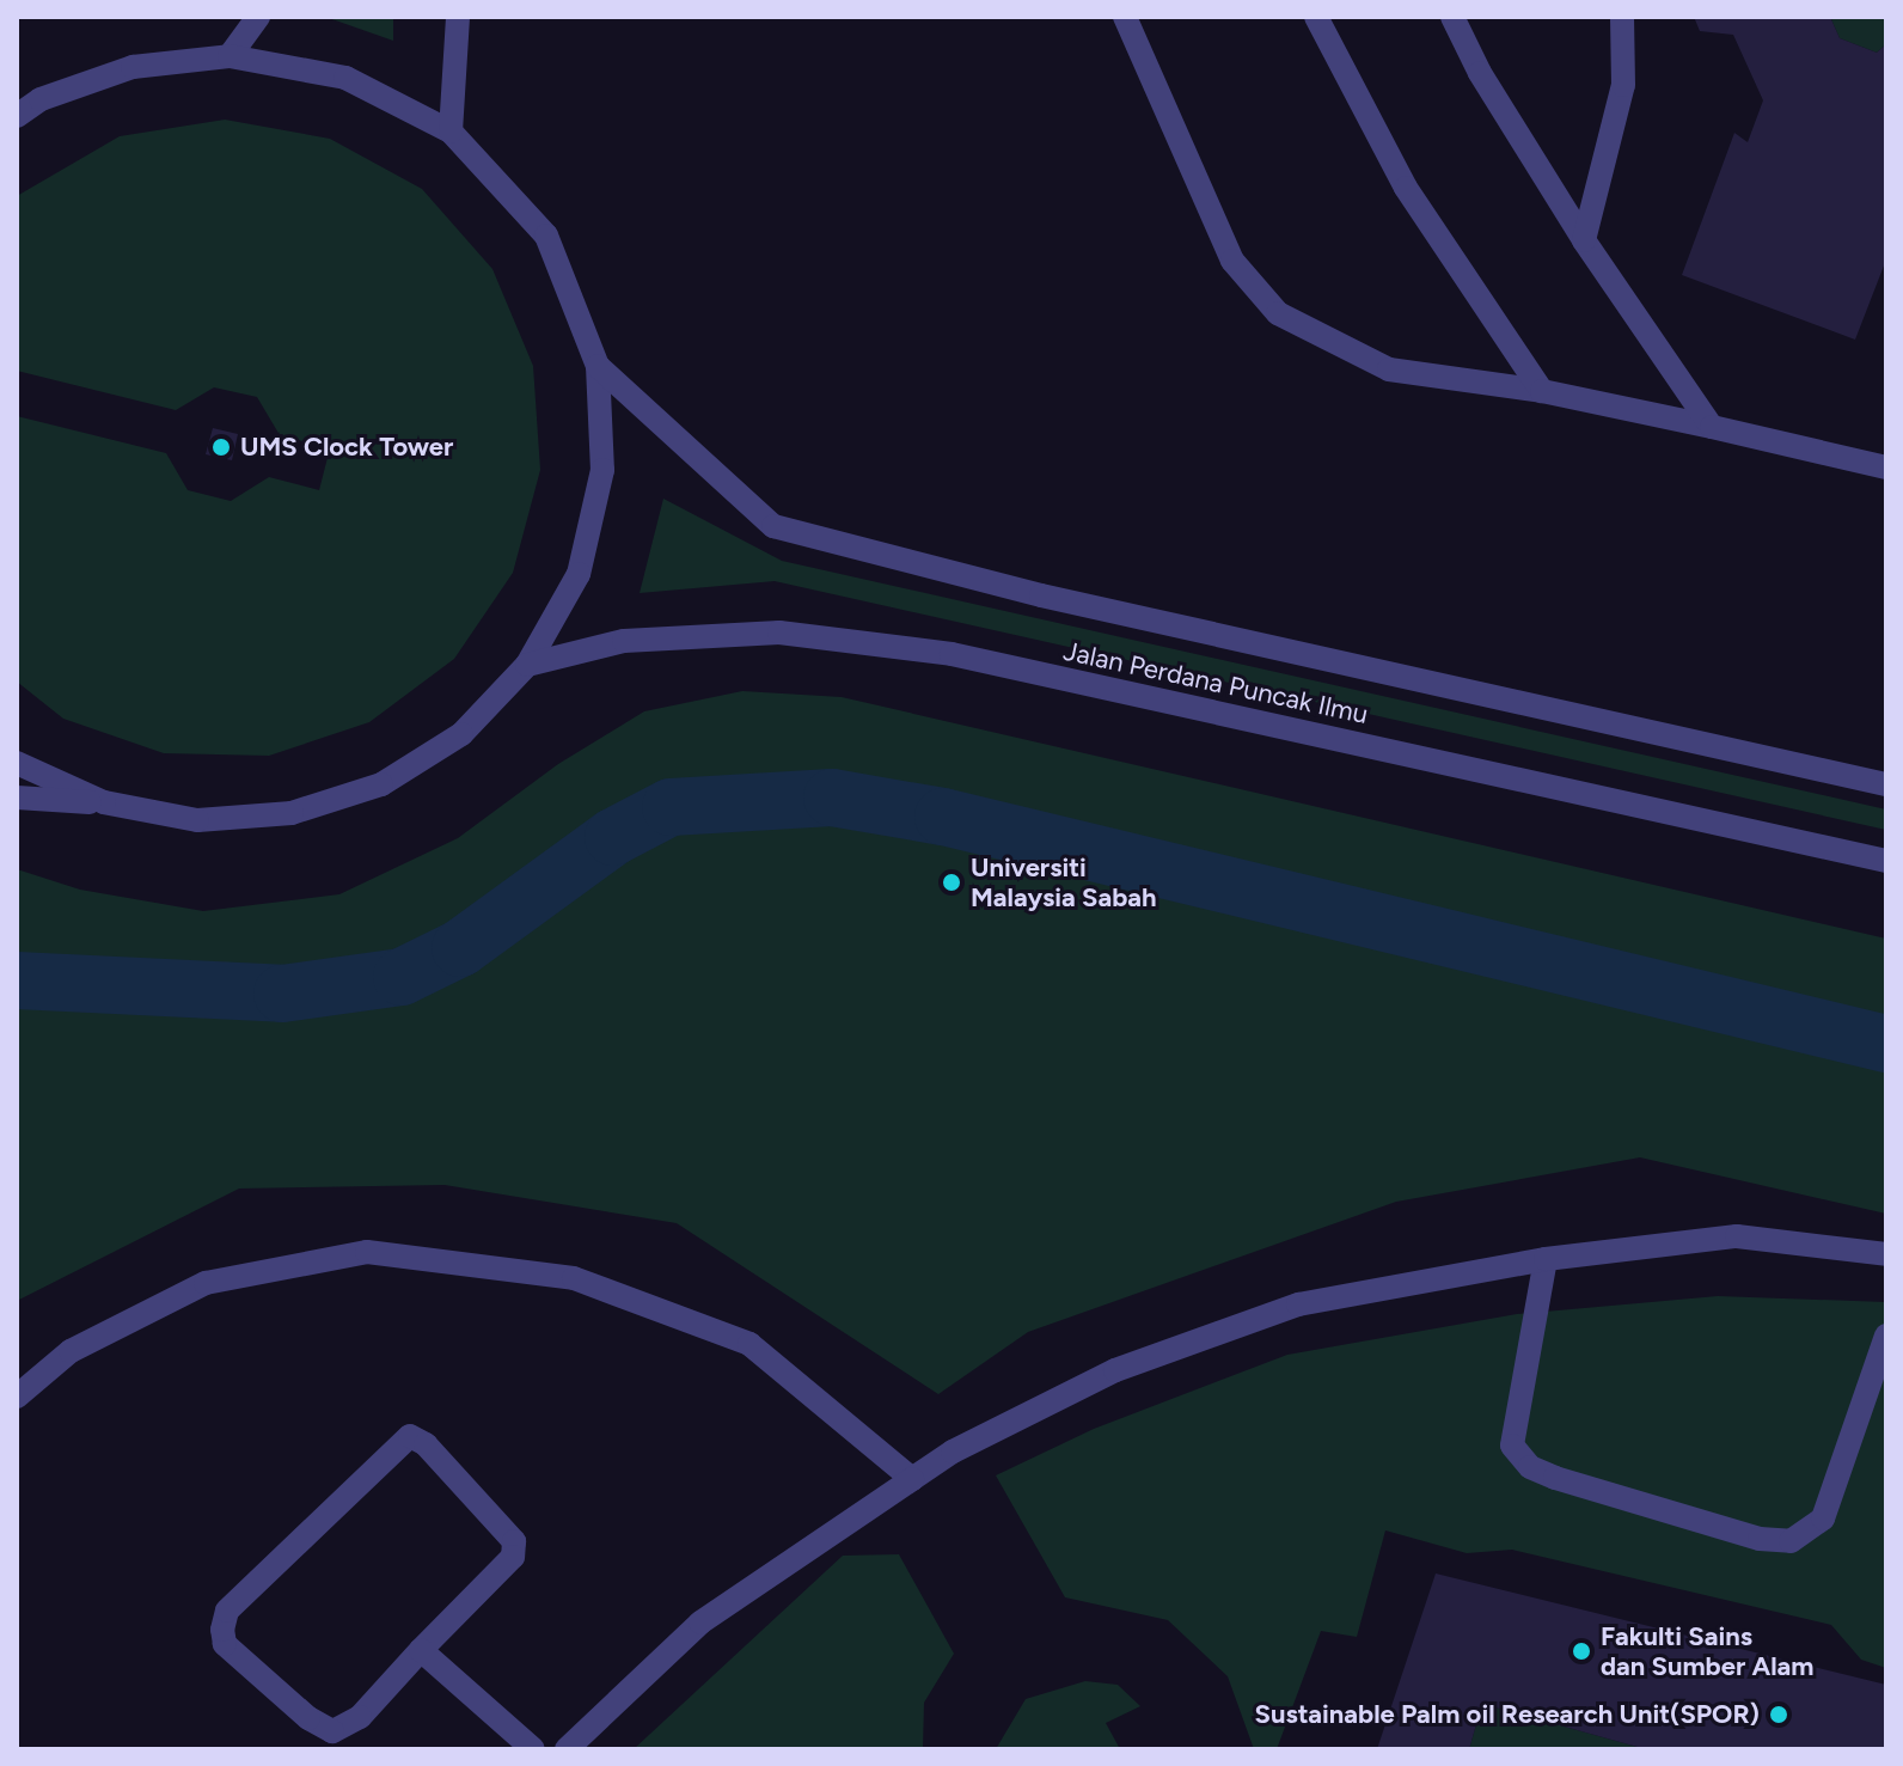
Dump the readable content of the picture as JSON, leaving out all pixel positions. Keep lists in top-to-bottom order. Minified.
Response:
{"streets":{"street":["Jalan Perdana Puncak Ilmu"]},"places":["UMS Clock Tower","Universiti Malaysia Sabah","Fakulti Sains dan Sumber Alam","Sustainable Palm oil Research Unit(SPOR)"]}
